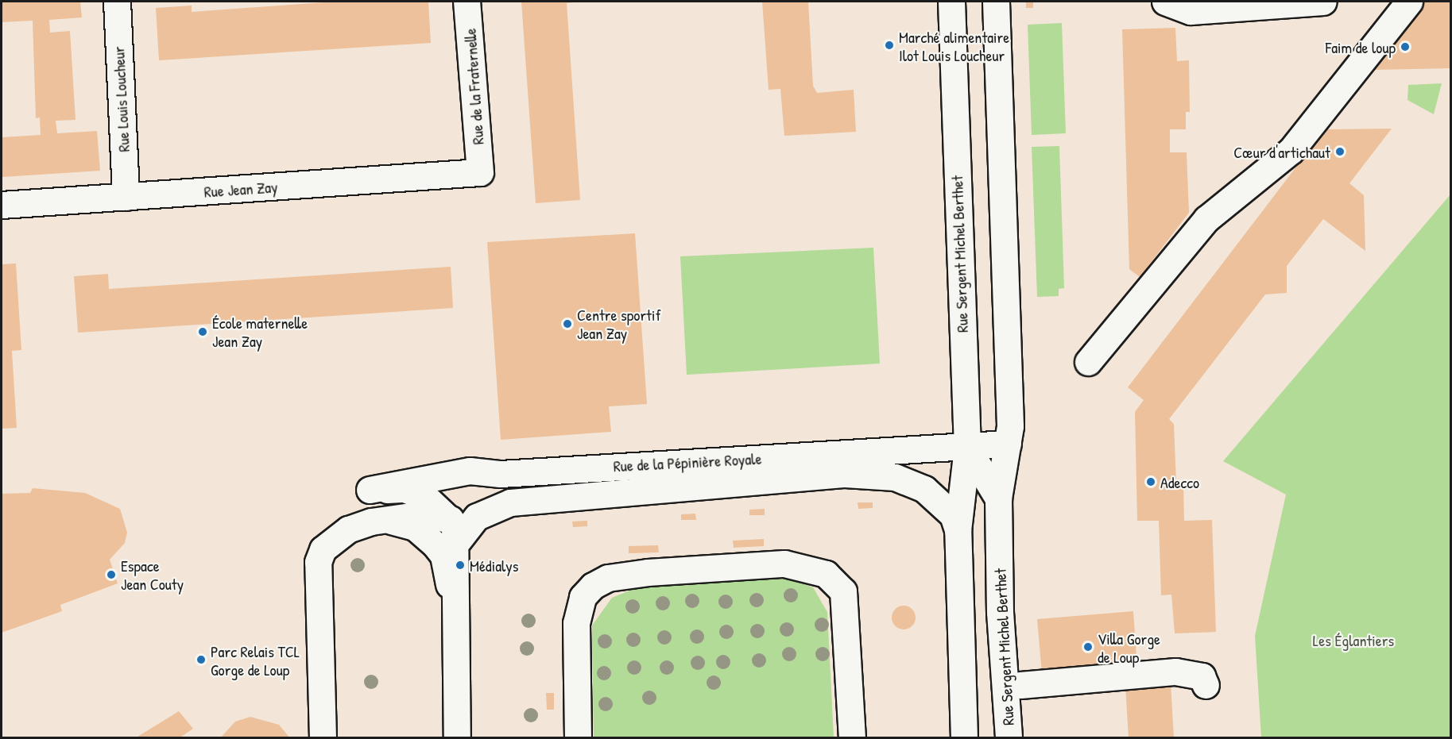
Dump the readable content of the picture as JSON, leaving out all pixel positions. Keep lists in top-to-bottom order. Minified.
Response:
{"streets":{"main road":["Rue de la Fraternelle","Rue Louis Loucheur","Rue Jean Zay","Rue Sergent Michel Berthet","Rue de la Pépinière Royale"]},"crossings":[["Rue de la Fraternelle","Rue Jean Zay"],["Rue Louis Loucheur","Rue Jean Zay"],["Rue Sergent Michel Berthet","Rue de la Pépinière Royale"]],"parks":["Les Églantiers"],"places":["Marché alimentaire Ilot Louis Loucheur","Faim de loup","Cœur d'artichaut","Centre sportif Jean Zay","École maternelle Jean Zay","Adecco","Médialys","Espace Jean Couty","Villa Gorge de Loup","Parc Relais TCL Gorge de Loup"]}
